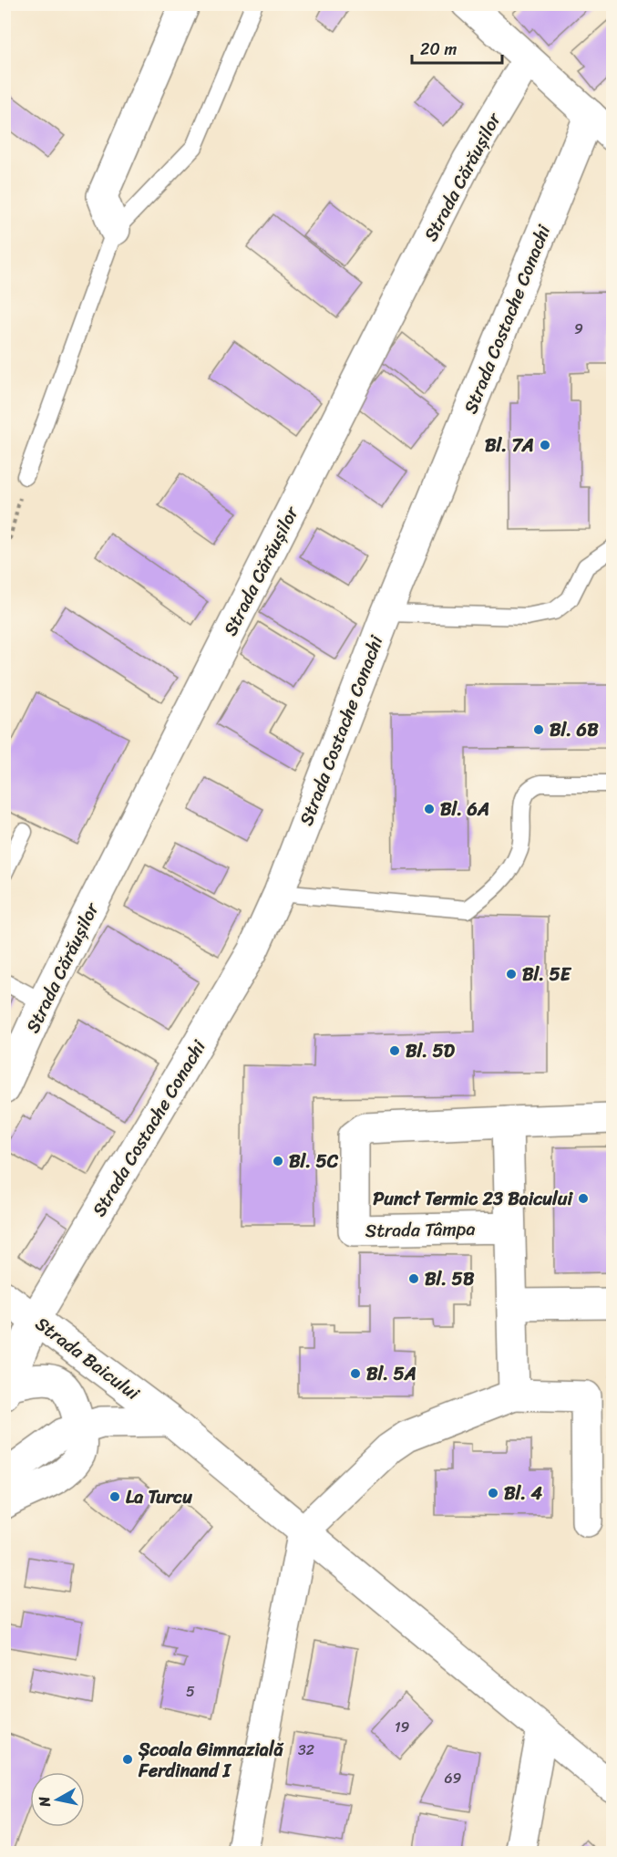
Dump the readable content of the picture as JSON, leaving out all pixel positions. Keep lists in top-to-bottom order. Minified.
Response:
{"streets":{"street":["Strada Cărăușilor","Strada Costache Conachi","Strada Tâmpa","Strada Baicului"]},"crossings":[["Strada Costache Conachi","Strada Baicului"]],"places":["Bl. 7A","Bl. 6B","Bl. 6A","Bl. 5E","Bl. 5D","Bl. 5C","Punct Termic 23 Baicului","Bl. 5B","Bl. 5A","Bl. 4","La Turcu","Școala Gimnazială Ferdinand I"],"house_numbers":["9","5","19","32","69"],"scale_bar":"20 m","north":"left"}
